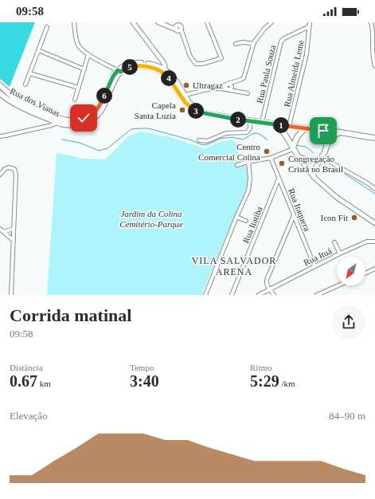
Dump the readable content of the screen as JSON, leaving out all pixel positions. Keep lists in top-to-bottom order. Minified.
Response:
{"streets":{"main road":["Rua dos Vianas"],"street":["Rua Almeida Leme","Rua Paula Souza","Rua Itaquera","Rua Itatiba","Rua Ituá"]},"crossings":[["Rua Almeida Leme","Rua Paula Souza"],["Rua Itaquera","Rua Itatiba"],["Rua Itaquera","Rua Ituá"]],"districts":["VILA SALVADOR ARENA"],"parks":["Jardim da Colina Cemitério-Parque"],"places":["Ultragaz","Capela Santa Luzia","Centro Comercial Colina","Congregação Cristã no Brasil","Icon Fit"],"north":"bottom left","page":{"status":"09:58","pins":["5","4","6","3","2","1"],"heading":["Corrida matinal","09:58"],"stats":[["Distância","0.67 km"],["Tempo","3:40"],["Ritmo","5:29 /km"]],"chart":["Elevação","84–90 m"]}}
